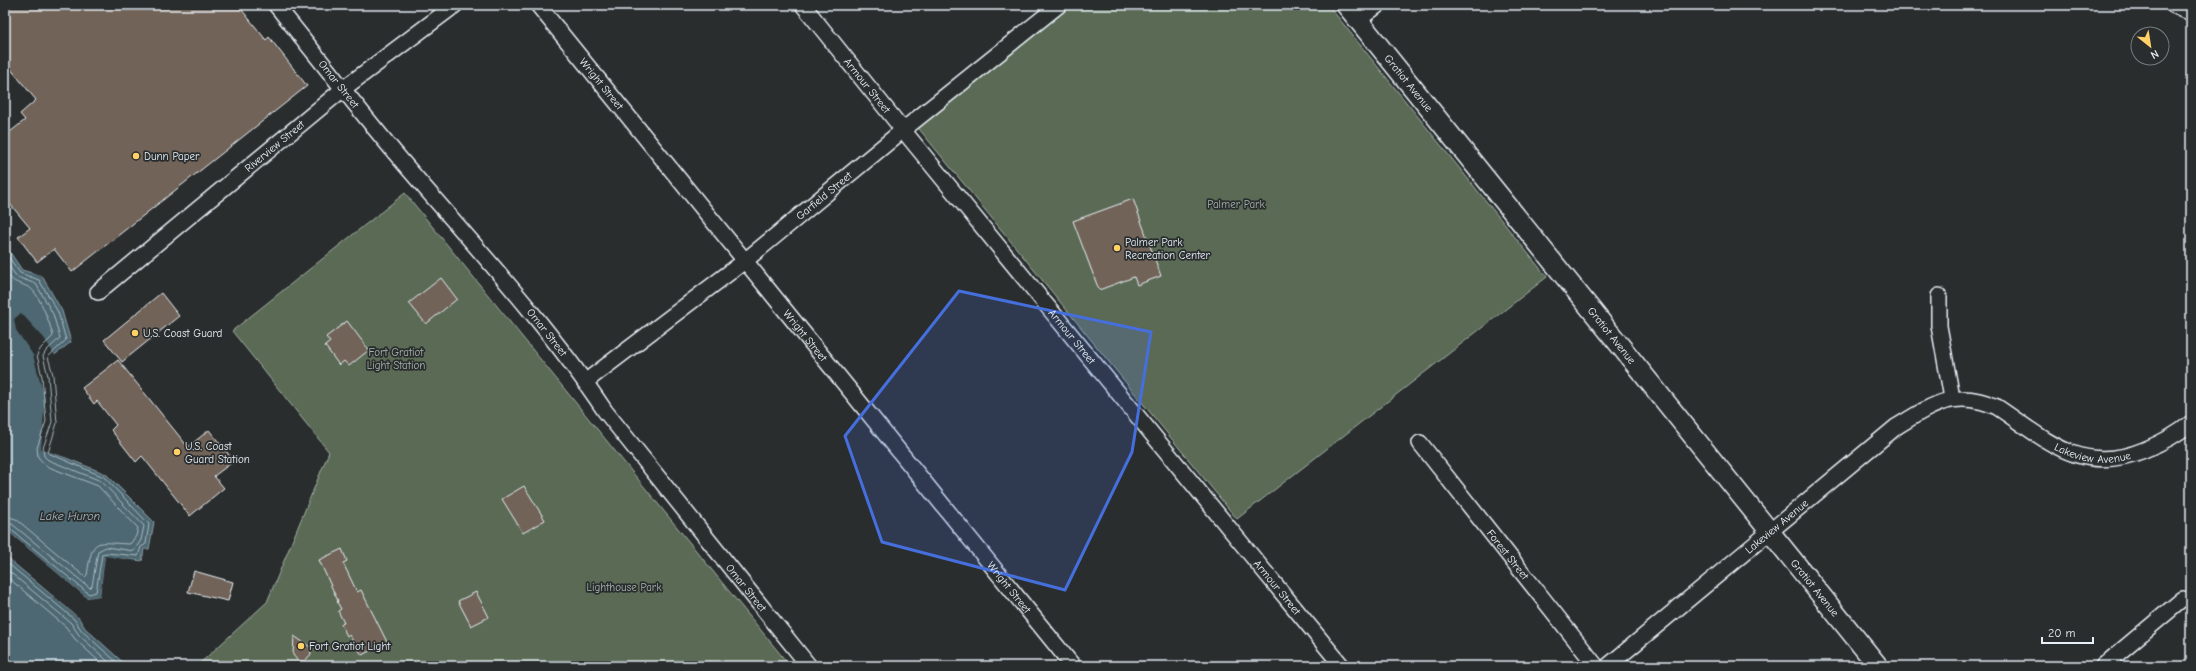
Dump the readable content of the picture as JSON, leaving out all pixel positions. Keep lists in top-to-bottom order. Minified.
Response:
{"streets":{"street":["Omar Street","Gratiot Avenue","Wright Street","Armour Street","Riverview Street","Garfield Street","Lakeview Avenue","Forest Street"]},"crossings":[["Omar Street","Riverview Street"],["Omar Street","Garfield Street"],["Gratiot Avenue","Lakeview Avenue"],["Wright Street","Garfield Street"],["Armour Street","Garfield Street"]],"water":["Lake Huron"],"parks":["Palmer Park","Fort Gratiot Light Station","Lighthouse Park"],"places":["Dunn Paper","Palmer Park Recreation Center","U.S. Coast Guard","U.S. Coast Guard Station","Fort Gratiot Light"],"scale_bar":"20 m","north":"bottom right"}
